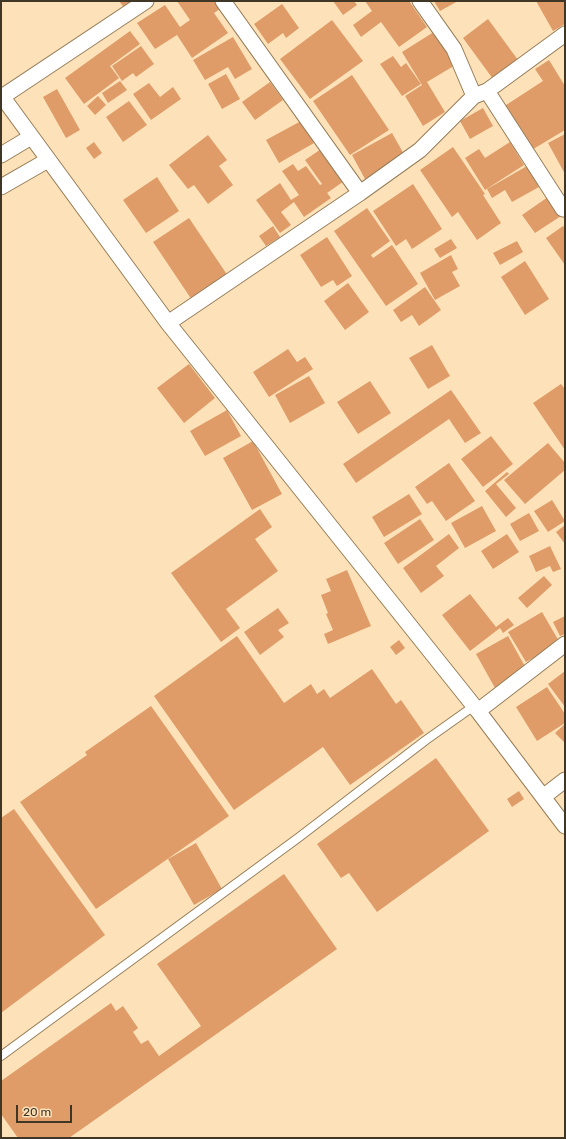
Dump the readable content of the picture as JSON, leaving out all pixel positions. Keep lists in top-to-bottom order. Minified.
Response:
{"scale_bar":"20 m"}
